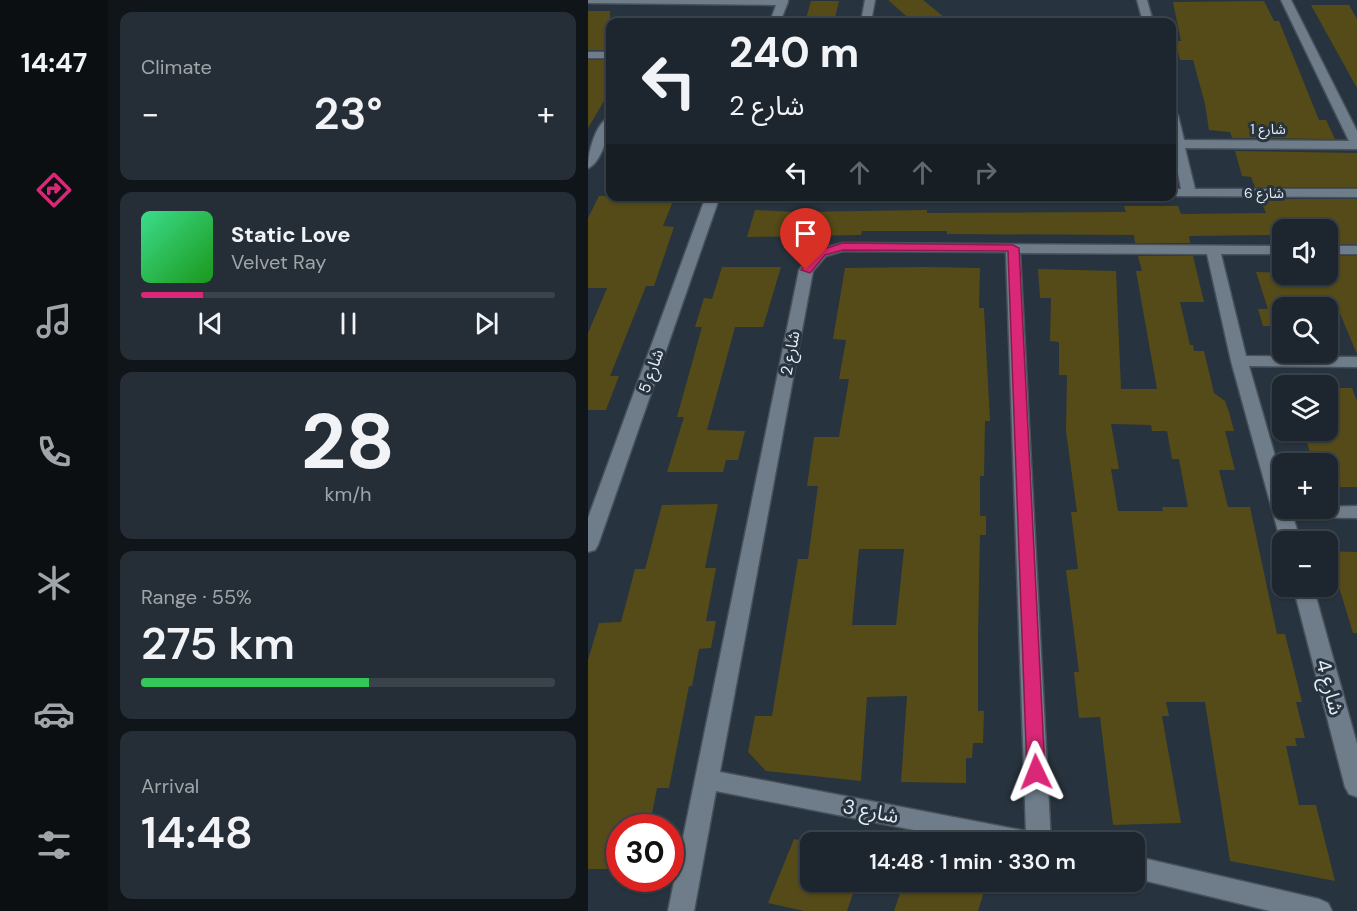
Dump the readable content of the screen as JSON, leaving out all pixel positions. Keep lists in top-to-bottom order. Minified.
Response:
{"streets":{"street":["شارع 1","شارع 6","شارع 2","شارع 5","شارع 4","شارع 3"]},"crossings":[["شارع 2","شارع 3"]],"page":{"tabs":"14:47","tile":["Climate",["28","km/h"],["Range · 55%","275 km"],["Arrival","14:48"]],"turn":["240 m","شارع 2"],"heat":["−","23°","+"],"song":["Static Love","Velvet Ray"],"map_buttons":["+","−"],"limit":"30","trip":"14:48 · 1 min · 330 m"}}
